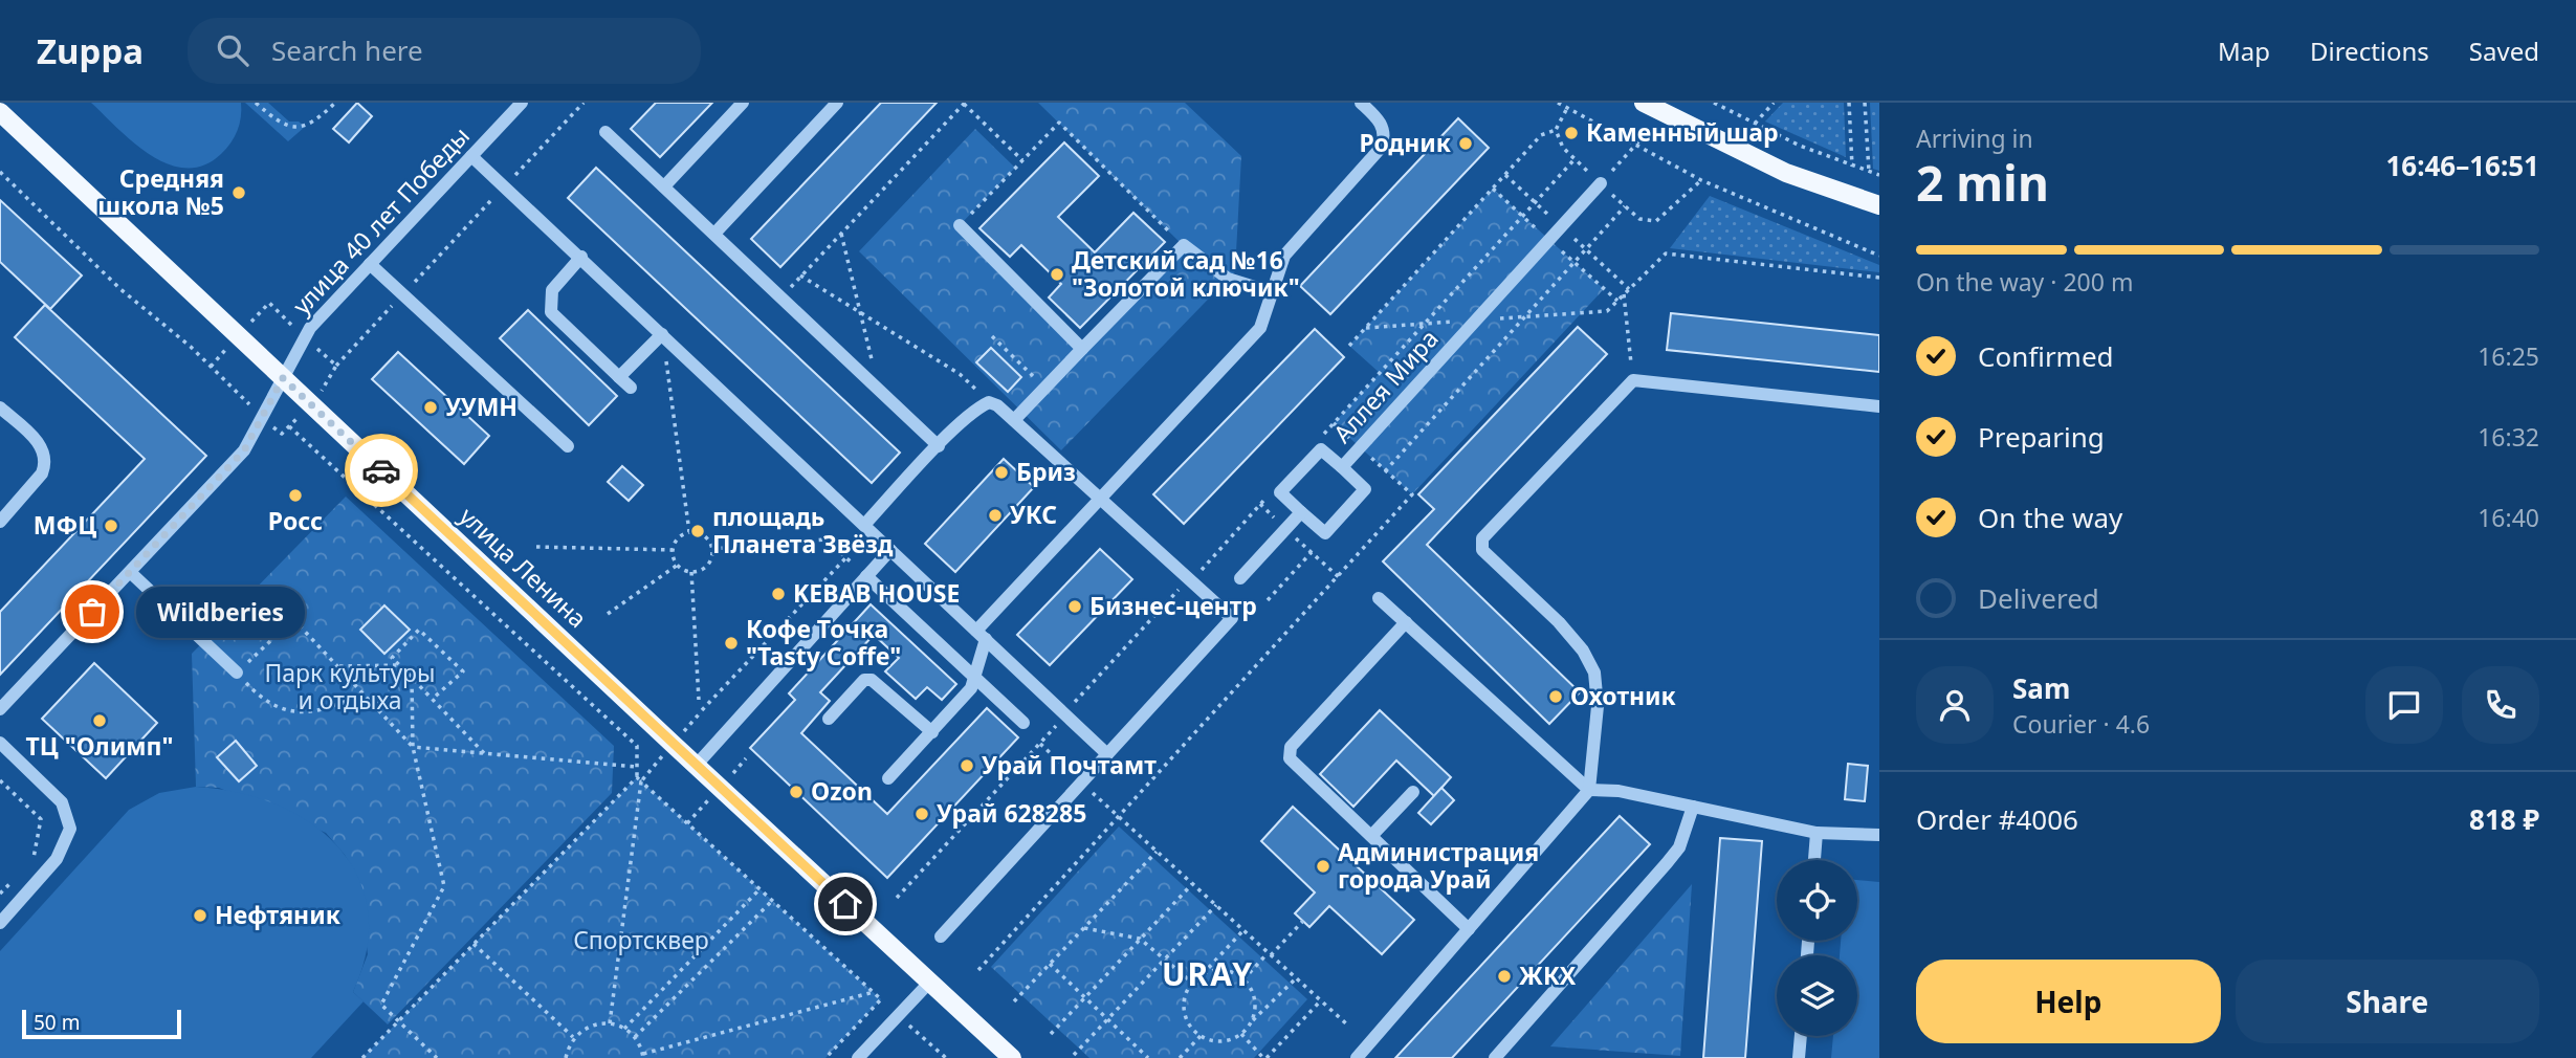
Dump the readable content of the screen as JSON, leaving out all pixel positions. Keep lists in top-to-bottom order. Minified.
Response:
{"streets":{"main road":["улица Ленина"],"street":["улица 40 лет Победы","Аллея Мира"]},"crossings":[["улица 40 лет Победы","улица Ленина"]],"districts":["URAY"],"parks":["Парк культуры и отдыха","Спортсквер"],"places":["Каменный шар","Родник","Средняя школа №5","Детский сад №16 \"Золотой ключик\"","УУМН","Бриз","Росс","УКС","МФЦ","площадь Планета Звёзд","KEBAB HOUSE","Бизнес-центр","Wildberies","Кофе Точка \"Tasty Coffe\"","Охотник","ТЦ \"Олимп\"","Урай Почтамт","Ozon","Урай 628285","Администрация города Урай","Нефтяник","ЖКХ"],"scale_bar":"50 m","page":{"header":"Zuppa","search":"Search here","nav":["Map","Directions","Saved"],"heading":["2 min","Arriving in","16:46–16:51"],"panel":["Sam","Courier · 4.6","Order #4006","818 ₽"],"bar":"On the way · 200 m","list":[["Confirmed","16:25"],["Preparing","16:32"],["On the way","16:40"],"Delivered"],"bubble":"Wildberies","buttons":["Help","Share"],"scale":"50 m"}}
